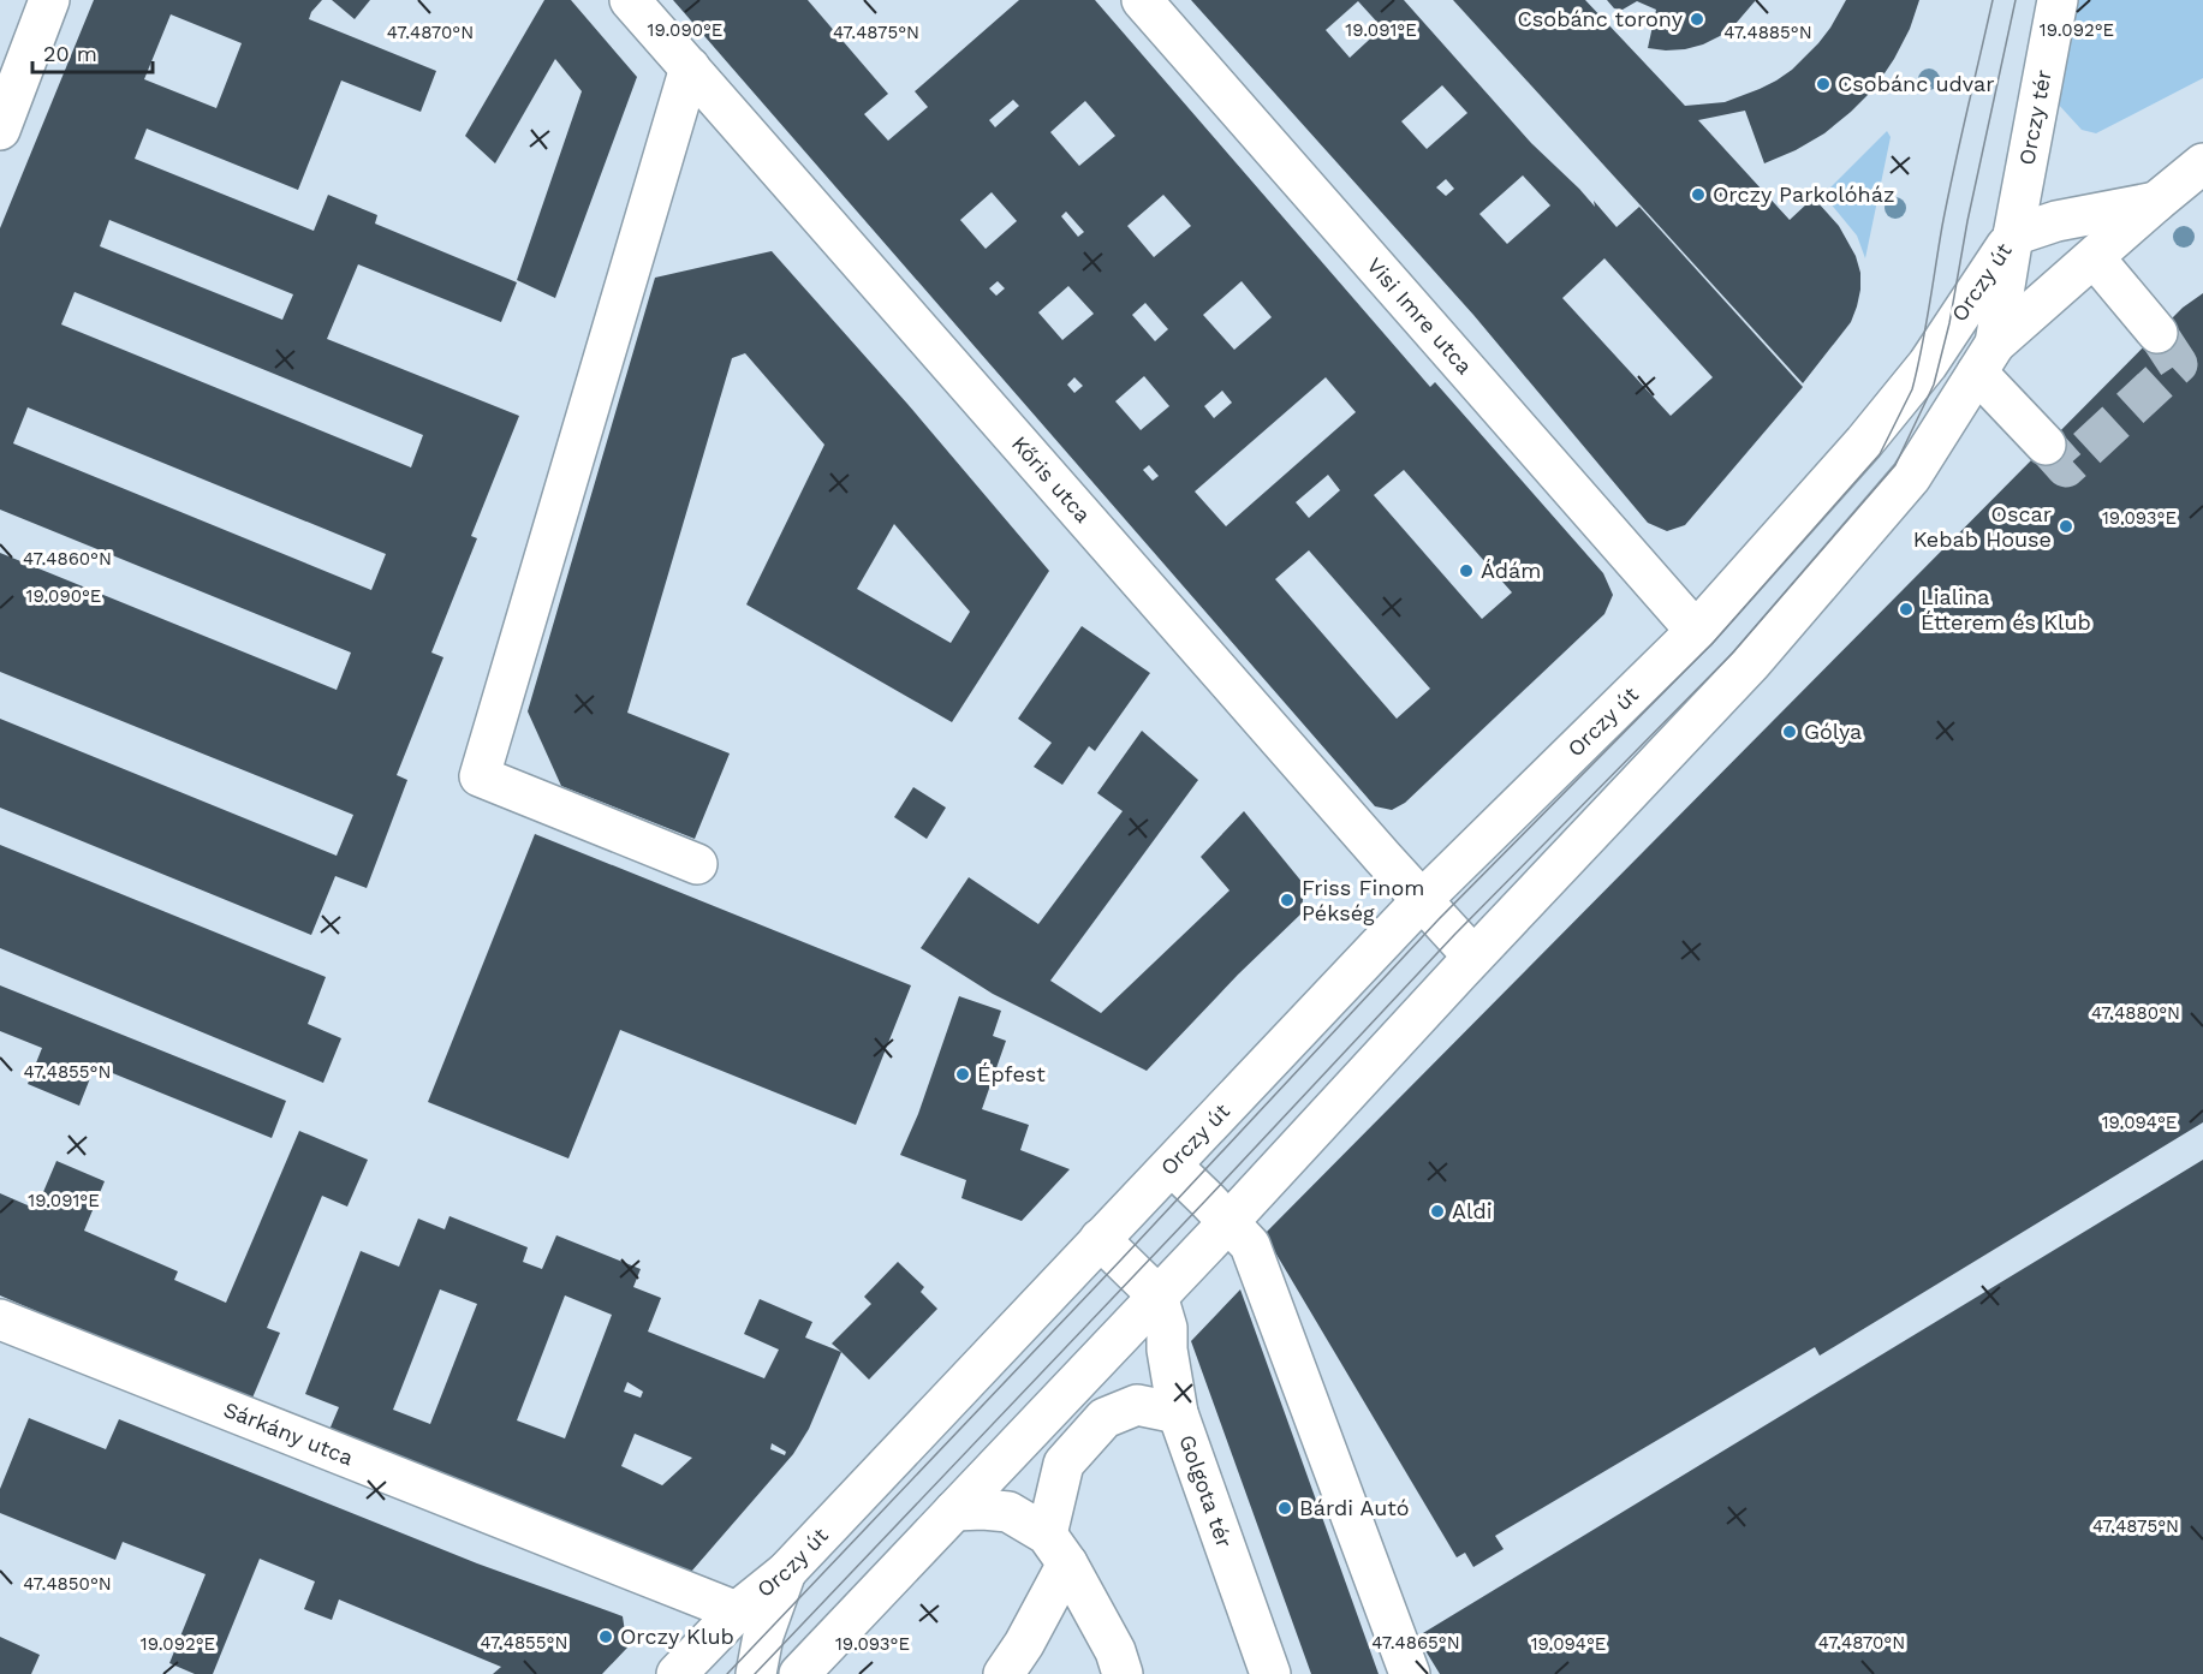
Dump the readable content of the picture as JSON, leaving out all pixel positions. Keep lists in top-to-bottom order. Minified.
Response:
{"streets":{"street":["Orczy tér","Orczy út","Visi Imre utca","Kőris utca","Sárkány utca","Golgota tér"]},"crossings":[["Orczy tér","Orczy út"],["Orczy út","Visi Imre utca"],["Orczy út","Kőris utca"],["Orczy út","Sárkány utca"],["Orczy út","Golgota tér"]],"places":["Csobánc torony","Csobánc udvar","Orczy Parkolóház","Oscar Kebab House","Ádám","Lialina Étterem és Klub","Gólya","Friss Finom Pékség","Épfest","Aldi","Bárdi Autó","Orczy Klub"],"scale_bar":"20 m","coordinates":["19.090°E","19.091°E","19.092°E","47.4885°N","47.4870°N","47.4875°N","19.093°E","47.4860°N","47.4880°N","47.4855°N","19.094°E","47.4850°N","47.4865°N"]}
